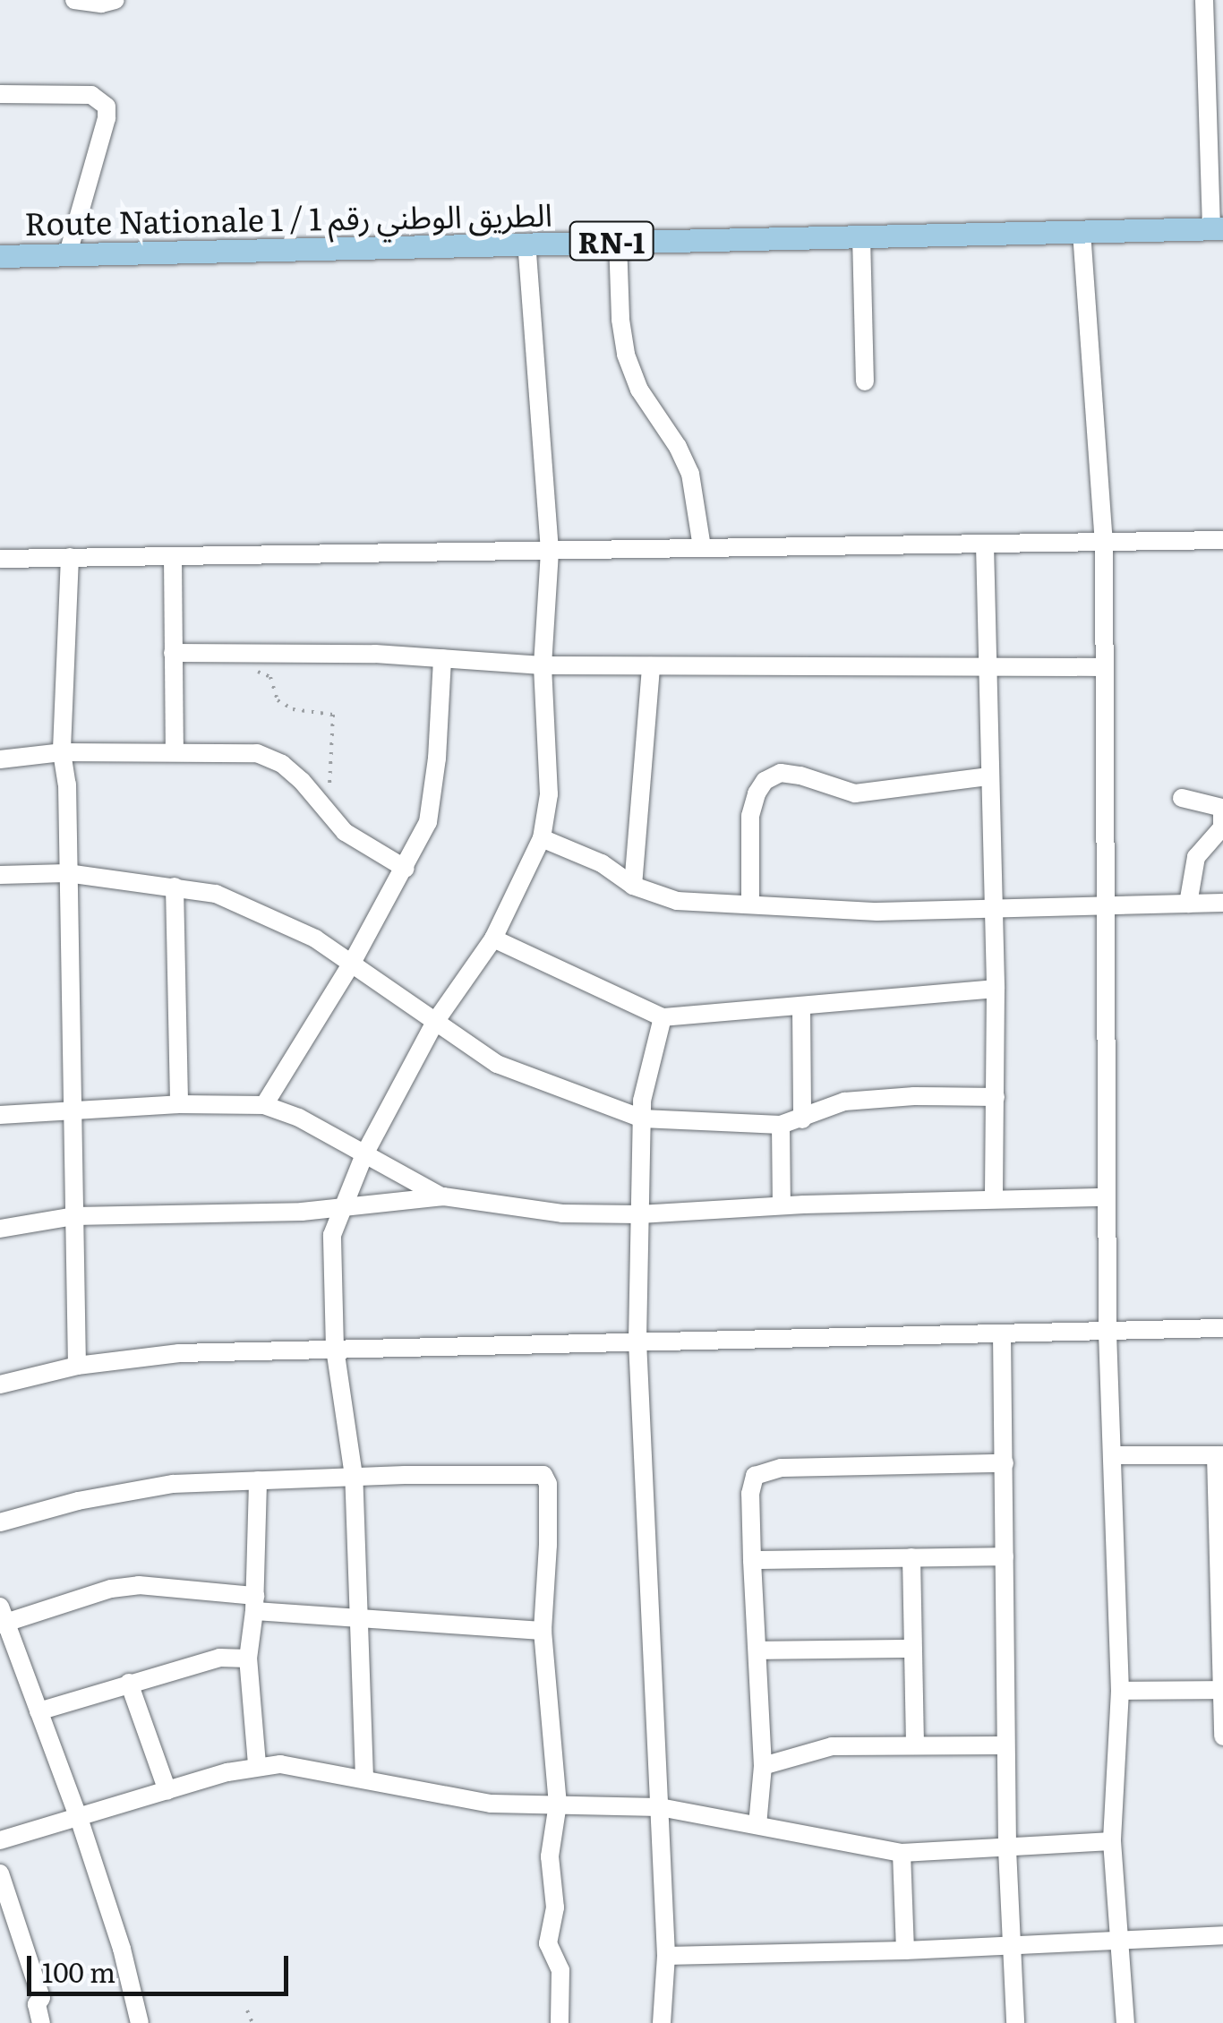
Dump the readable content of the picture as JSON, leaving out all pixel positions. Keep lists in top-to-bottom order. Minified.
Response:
{"streets":{"main road":["Route Nationale 1 / الطريق الوطني رقم 1","RN-1"]},"scale_bar":"100 m"}
